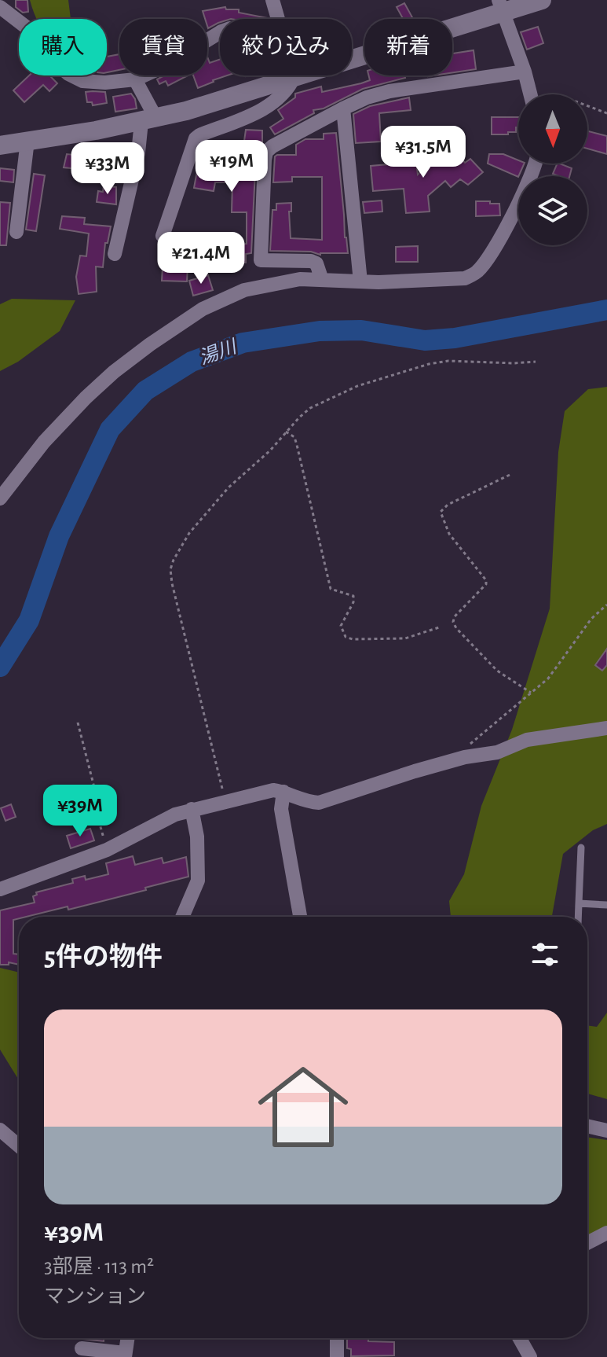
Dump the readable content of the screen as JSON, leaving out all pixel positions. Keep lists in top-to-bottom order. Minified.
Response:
{"water":["湯川"],"north":"bottom","page":{"chip":["購入","賃貸","絞り込み","新着"],"price":["¥31.5M","¥19M","¥33M","¥21.4M","¥39M"],"heading":"5件の物件","list":[{"name":"¥39M","note":"3部屋 · 113 m² · マンション"}]}}
